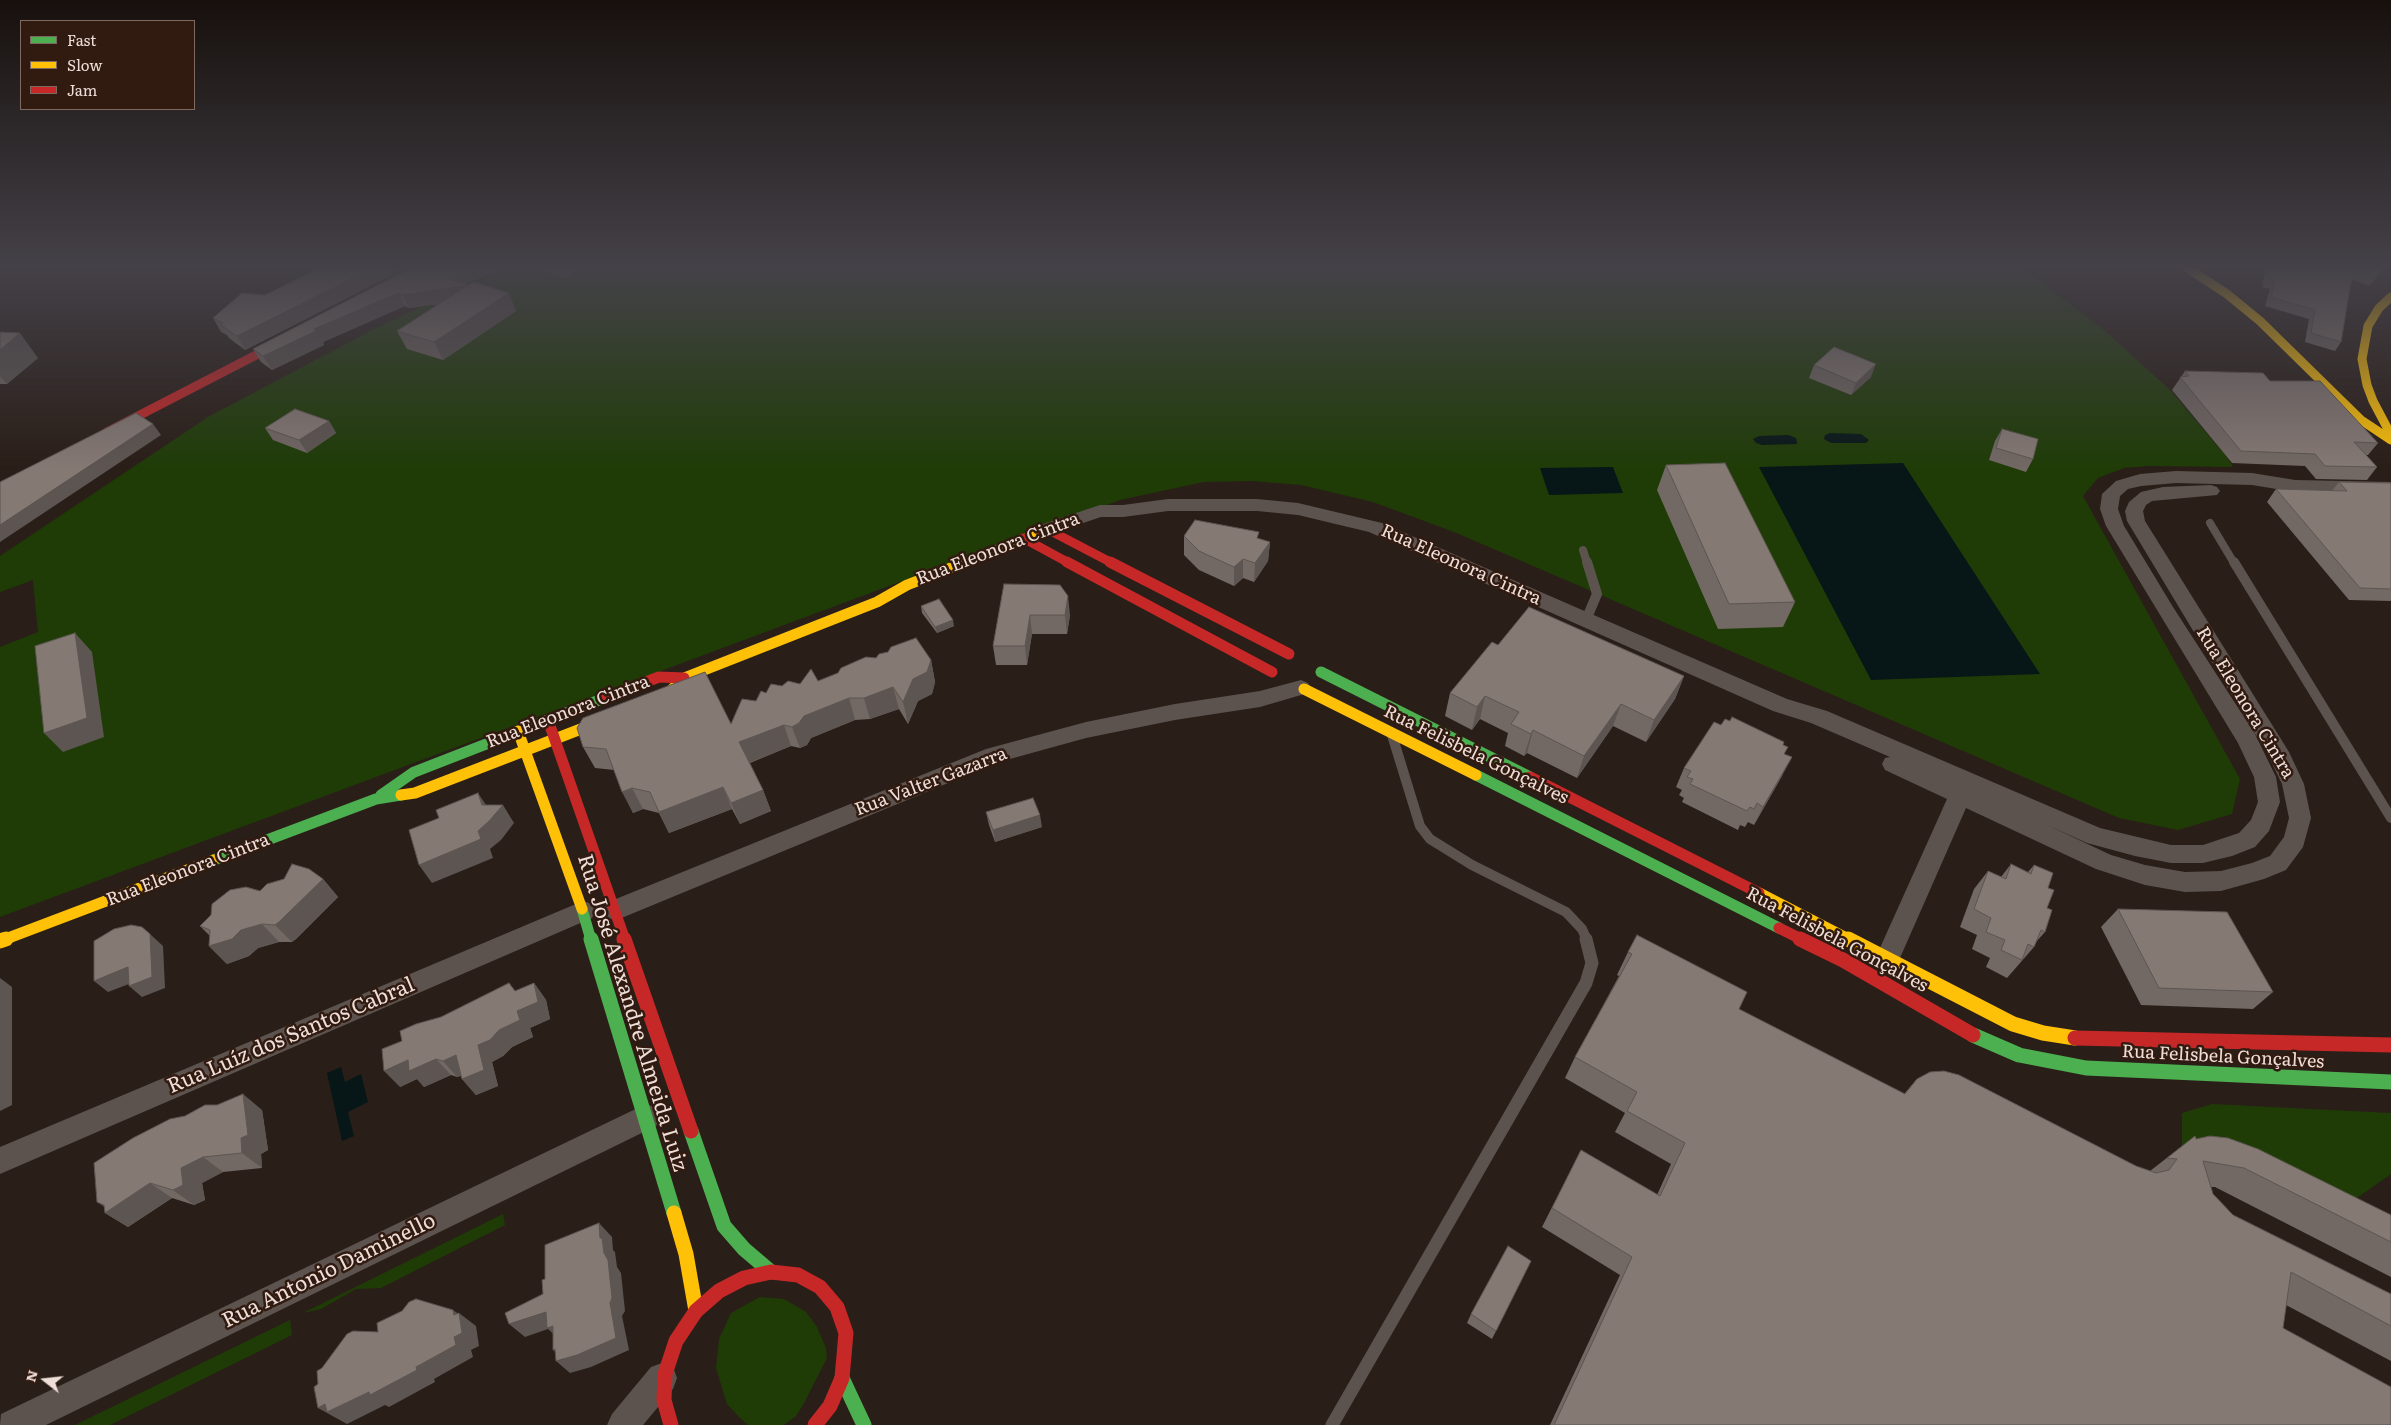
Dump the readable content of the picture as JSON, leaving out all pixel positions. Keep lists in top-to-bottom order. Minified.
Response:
{"streets":{"street":["Rua Eleonora Cintra","Rua Felisbela Gonçalves","Rua Valter Gazarra","Rua José Alexandre Almeida Luiz","Rua Luíz dos Santos Cabral","Rua Antonio Daminello"]},"crossings":[["Rua Eleonora Cintra","Rua José Alexandre Almeida Luiz"],["Rua Felisbela Gonçalves","Rua Valter Gazarra"],["Rua Valter Gazarra","Rua José Alexandre Almeida Luiz"],["Rua José Alexandre Almeida Luiz","Rua Luíz dos Santos Cabral"],["Rua José Alexandre Almeida Luiz","Rua Antonio Daminello"]],"legend":["Fast","Slow","Jam"],"north":"left"}
